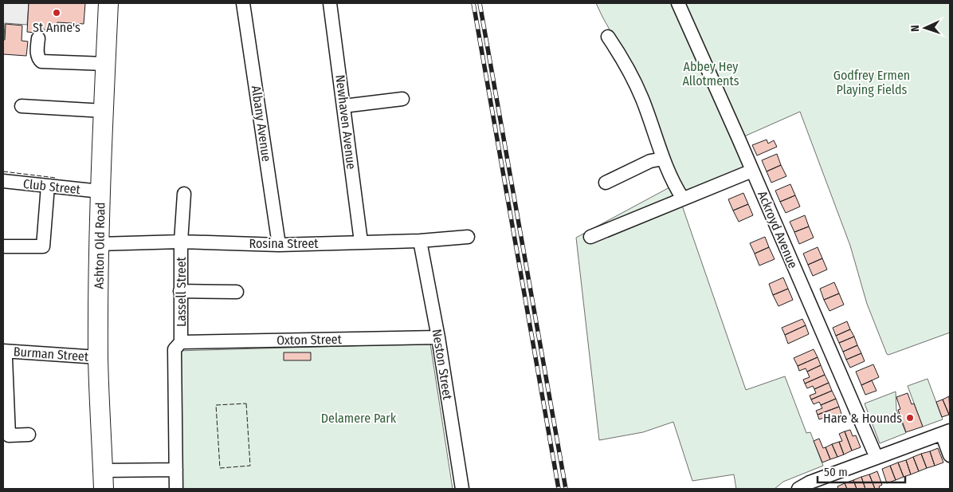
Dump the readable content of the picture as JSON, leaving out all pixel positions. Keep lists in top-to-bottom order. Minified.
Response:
{"streets":{"highway":["Ashton Old Road"],"street":["Newhaven Avenue","Albany Avenue","Club Street","Ackroyd Avenue","Rosina Street","Lassell Street","Oxton Street","Burman Street","Neston Street"]},"crossings":[["Newhaven Avenue","Rosina Street"],["Albany Avenue","Rosina Street"],["Club Street","Ashton Old Road"],["Rosina Street","Ashton Old Road"],["Rosina Street","Lassell Street"],["Rosina Street","Neston Street"],["Ashton Old Road","Burman Street"],["Lassell Street","Oxton Street"],["Oxton Street","Neston Street"]],"parks":["Abbey Hey Allotments","Godfrey Ermen Playing Fields","Delamere Park"],"places":["St Anne's","Hare & Hounds"],"scale_bar":"50 m","north":"left"}
